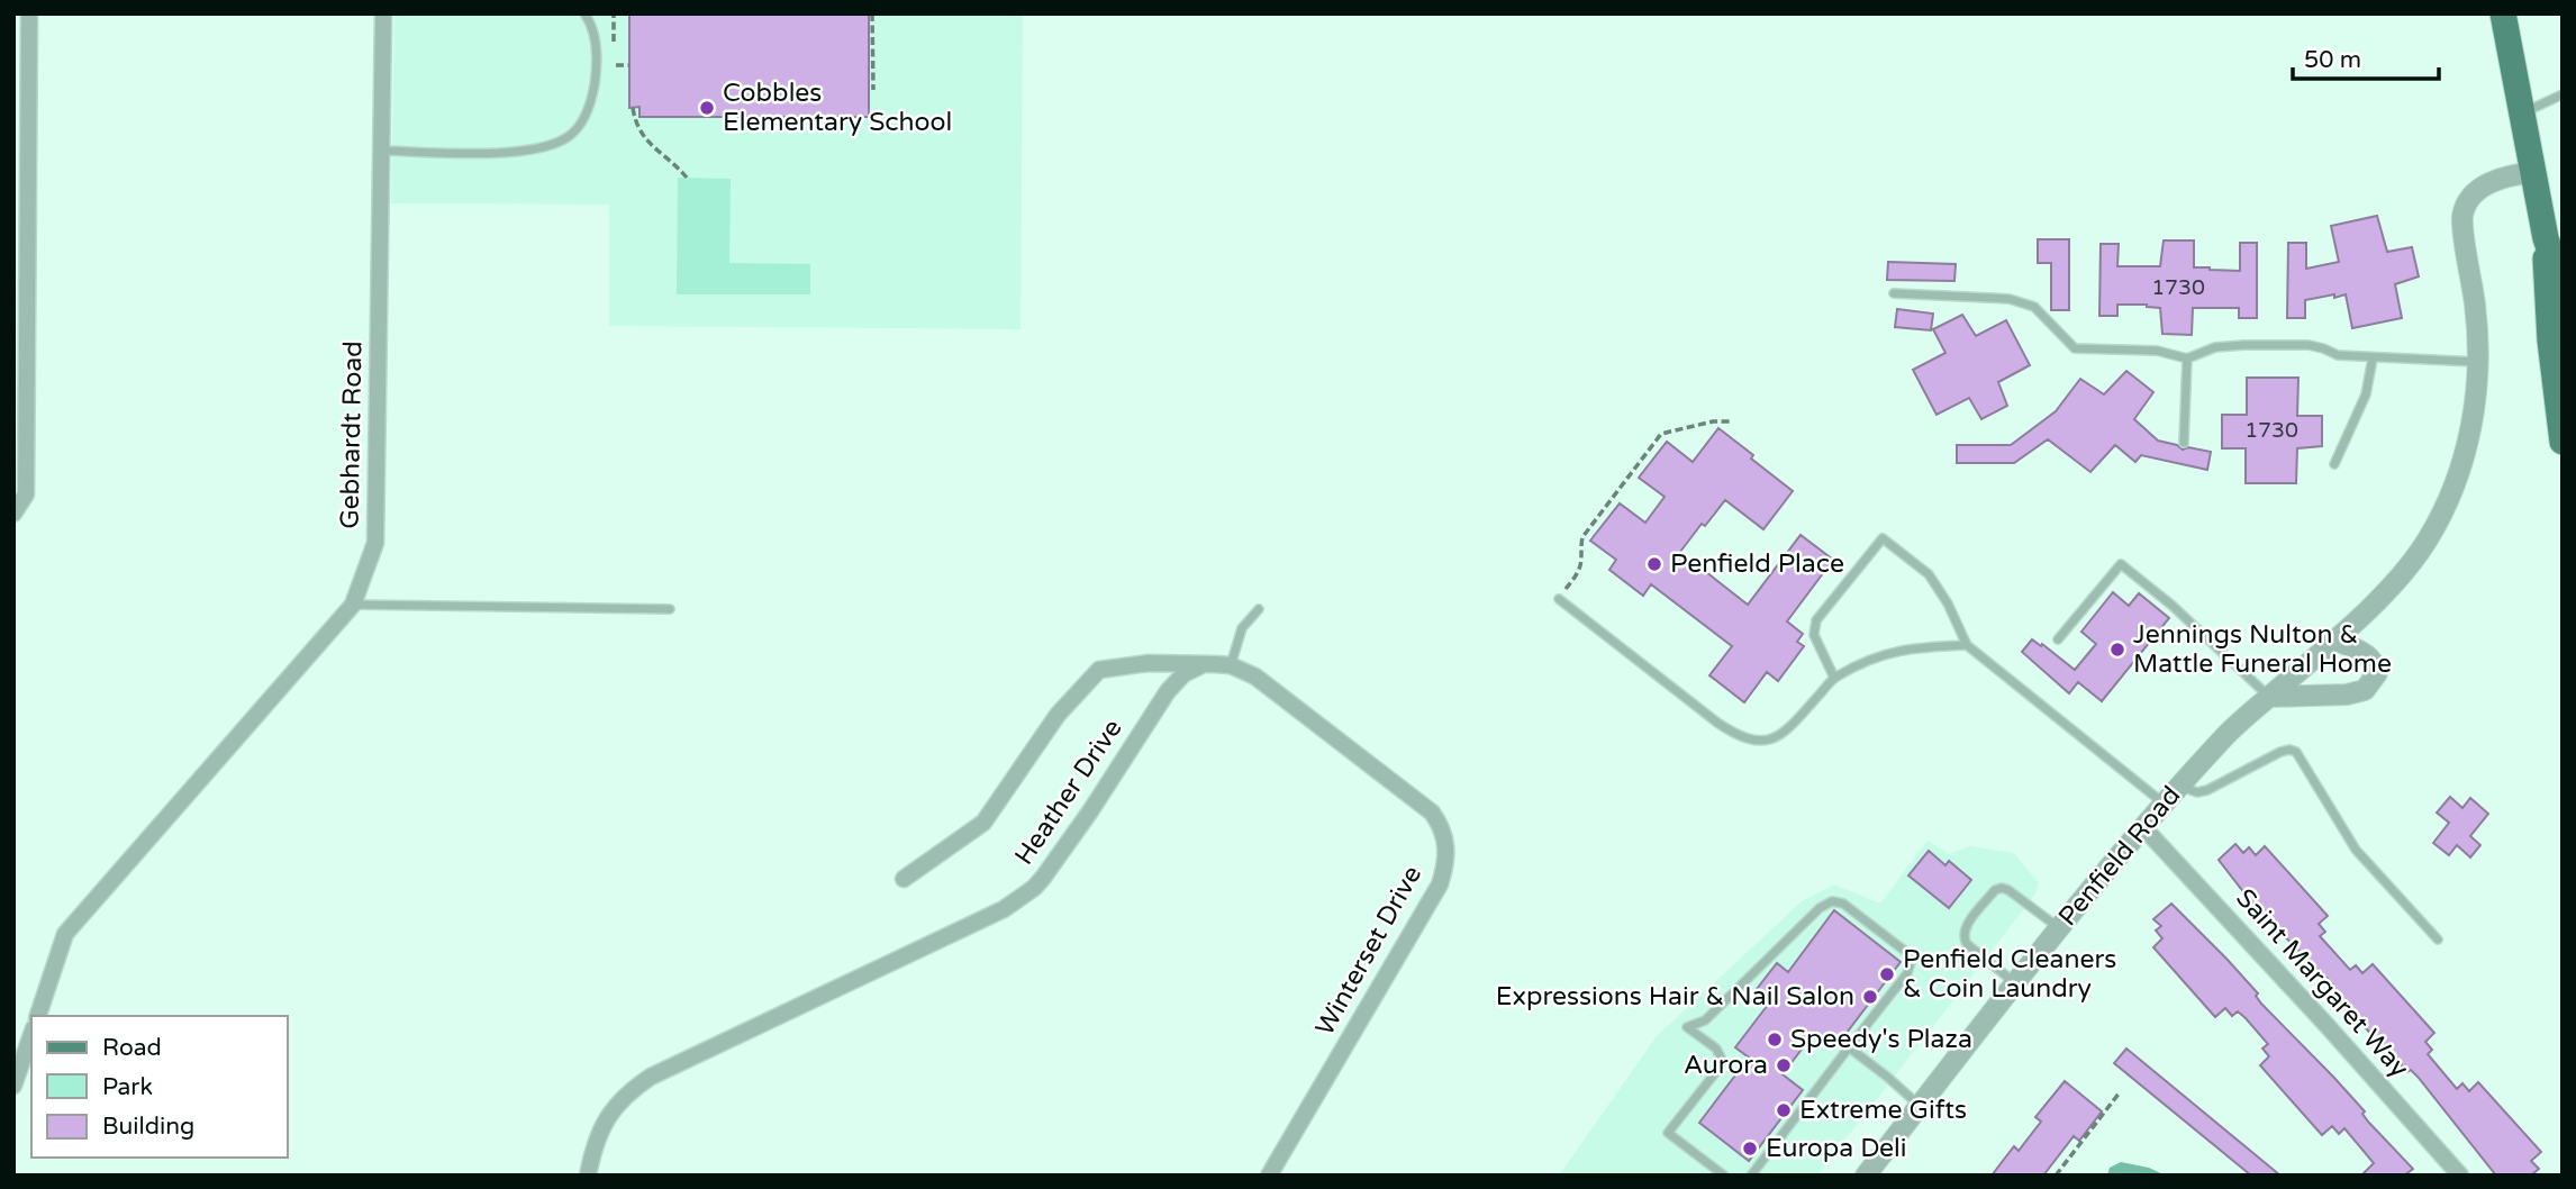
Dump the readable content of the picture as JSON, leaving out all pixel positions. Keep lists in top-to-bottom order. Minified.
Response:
{"streets":{"street":["Gebhardt Road","Heather Drive","Penfield Road","Winterset Drive","Saint Margaret Way"]},"crossings":[["Heather Drive","Winterset Drive"],["Penfield Road","Saint Margaret Way"]],"places":["Cobbles Elementary School","Penfield Place","Jennings Nulton & Mattle Funeral Home","Penfield Cleaners & Coin Laundry","Expressions Hair & Nail Salon","Speedy's Plaza","Aurora","Extreme Gifts","Europa Deli"],"house_numbers":["1730","1730"],"legend":["Road","Park","Building"],"scale_bar":"50 m"}
